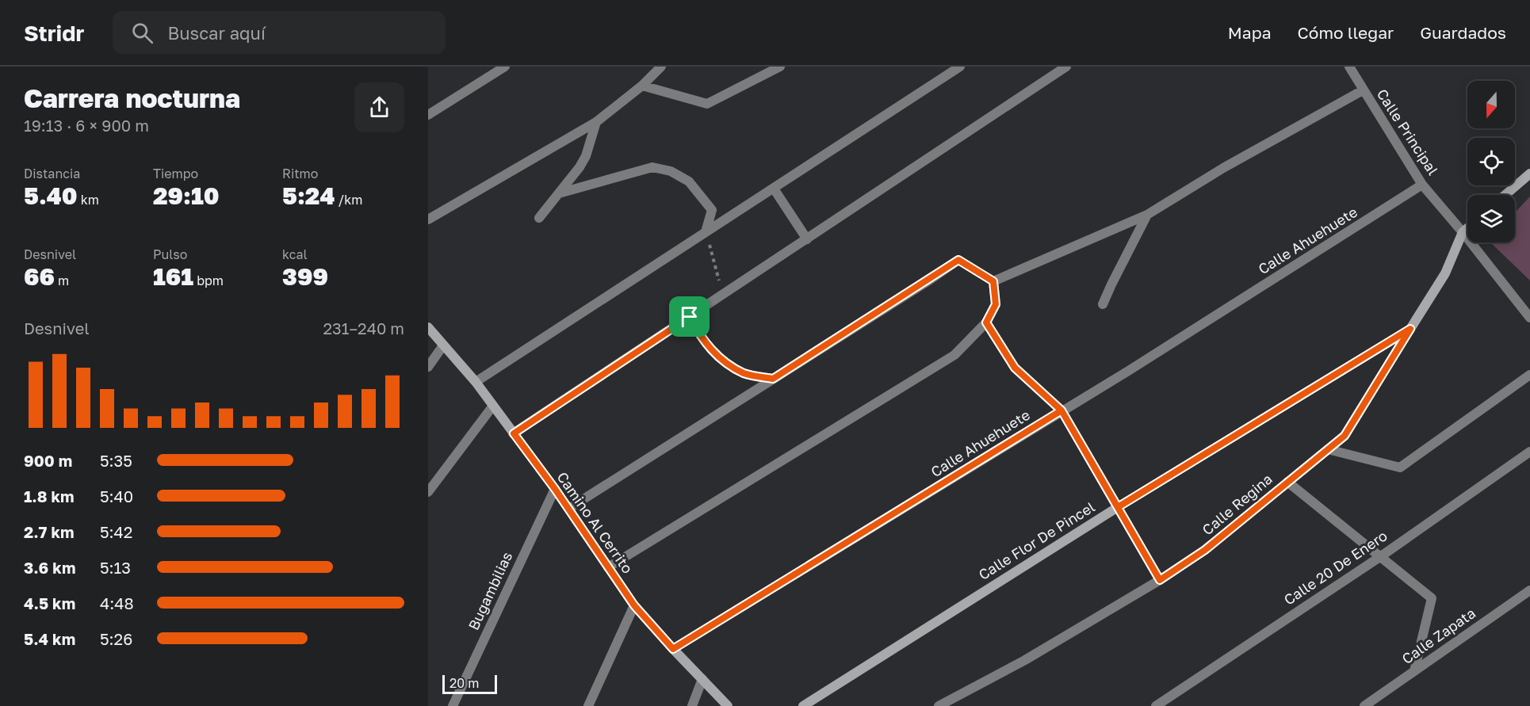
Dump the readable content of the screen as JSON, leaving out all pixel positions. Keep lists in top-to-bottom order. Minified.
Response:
{"streets":{"main road":["Calle Regina","Camino Al Cerrito","Calle Flor De Pincel"],"street":["Calle Principal","Calle Ahuehuete","Calle 20 De Enero","Bugambilias","Calle Zapata"]},"crossings":[["Calle Principal","Calle Ahuehuete"],["Calle Principal","Calle Regina"],["Calle Ahuehuete","Camino Al Cerrito"],["Calle Regina","Calle Flor De Pincel"],["Camino Al Cerrito","Bugambilias"]],"scale_bar":"20 m","north":"bottom","page":{"header":"Stridr","search":"Buscar aquí","nav":["Mapa","Cómo llegar","Guardados"],"heading":["Carrera nocturna","19:13 · 6 × 900 m"],"stats":[["Distancia","5.40 km"],["Tiempo","29:10"],["Ritmo","5:24 /km"],["Desnivel","66 m"],["Pulso","161 bpm"],["kcal","399"]],"chart":["Desnivel","231–240 m"],"list":[{"name":"900 m","note":"5:35"},{"name":"1.8 km","note":"5:40"},{"name":"2.7 km","note":"5:42"},{"name":"3.6 km","note":"5:13"},{"name":"4.5 km","note":"4:48"},{"name":"5.4 km","note":"5:26"}],"scale":"20 m"}}
